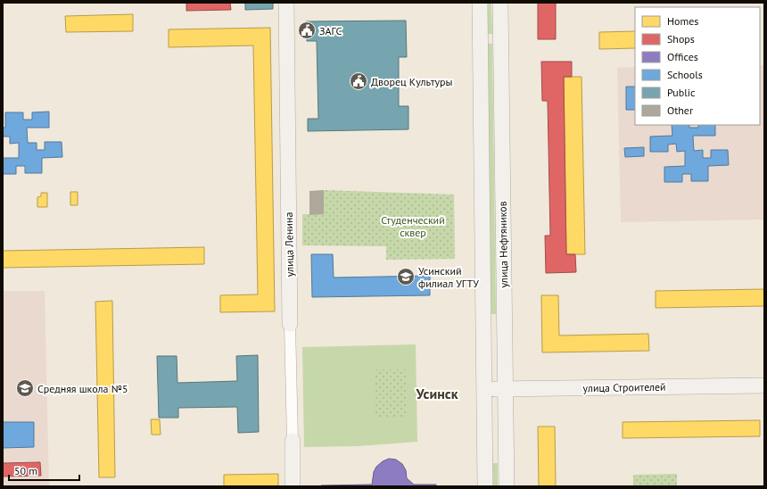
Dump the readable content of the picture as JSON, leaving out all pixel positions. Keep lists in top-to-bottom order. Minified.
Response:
{"streets":{"main road":["улица Ленина","улица Нефтяников","улица Строителей"]},"crossings":[["улица Нефтяников","улица Строителей"]],"districts":["Усинск"],"parks":["Студенческий сквер"],"places":{"public building":["ЗАГС","Дворец Культуры"],"school or university":["Усинский филиал УГТУ","Средняя школа №5"]},"legend":["Homes","Shops","Offices","Schools","Public","Other"],"scale_bar":"50 m"}
